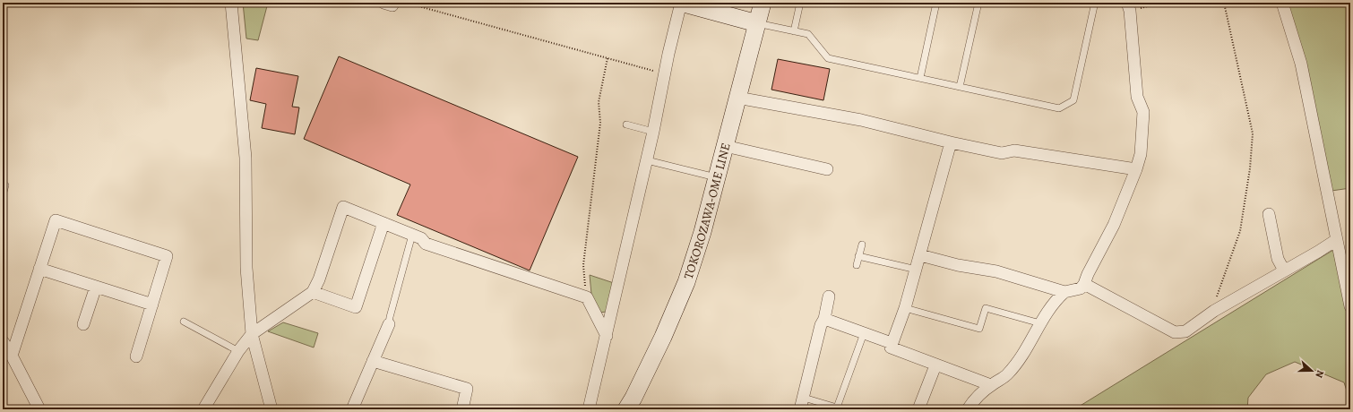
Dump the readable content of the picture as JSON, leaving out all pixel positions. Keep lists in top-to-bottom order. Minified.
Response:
{"streets":{"main road":["TOKOROZAWA-OME LINE"]},"north":"right"}
